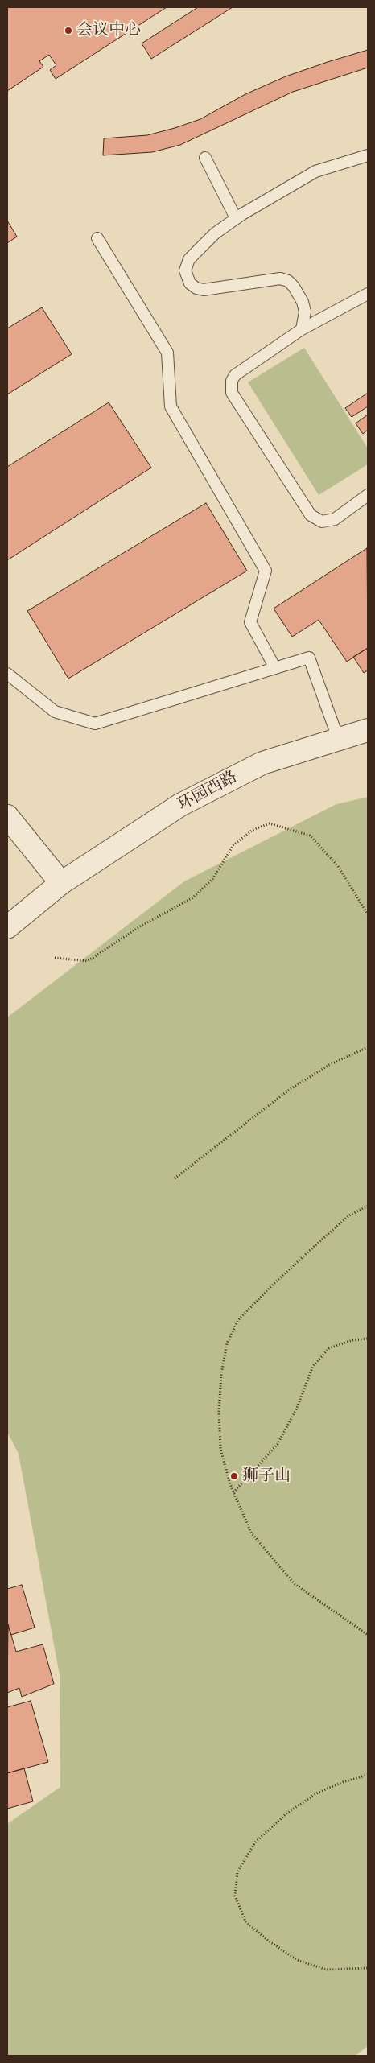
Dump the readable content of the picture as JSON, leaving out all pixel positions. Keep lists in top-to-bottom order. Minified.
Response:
{"streets":{"street":["环园西路"]},"places":["会议中心","狮子山"]}
